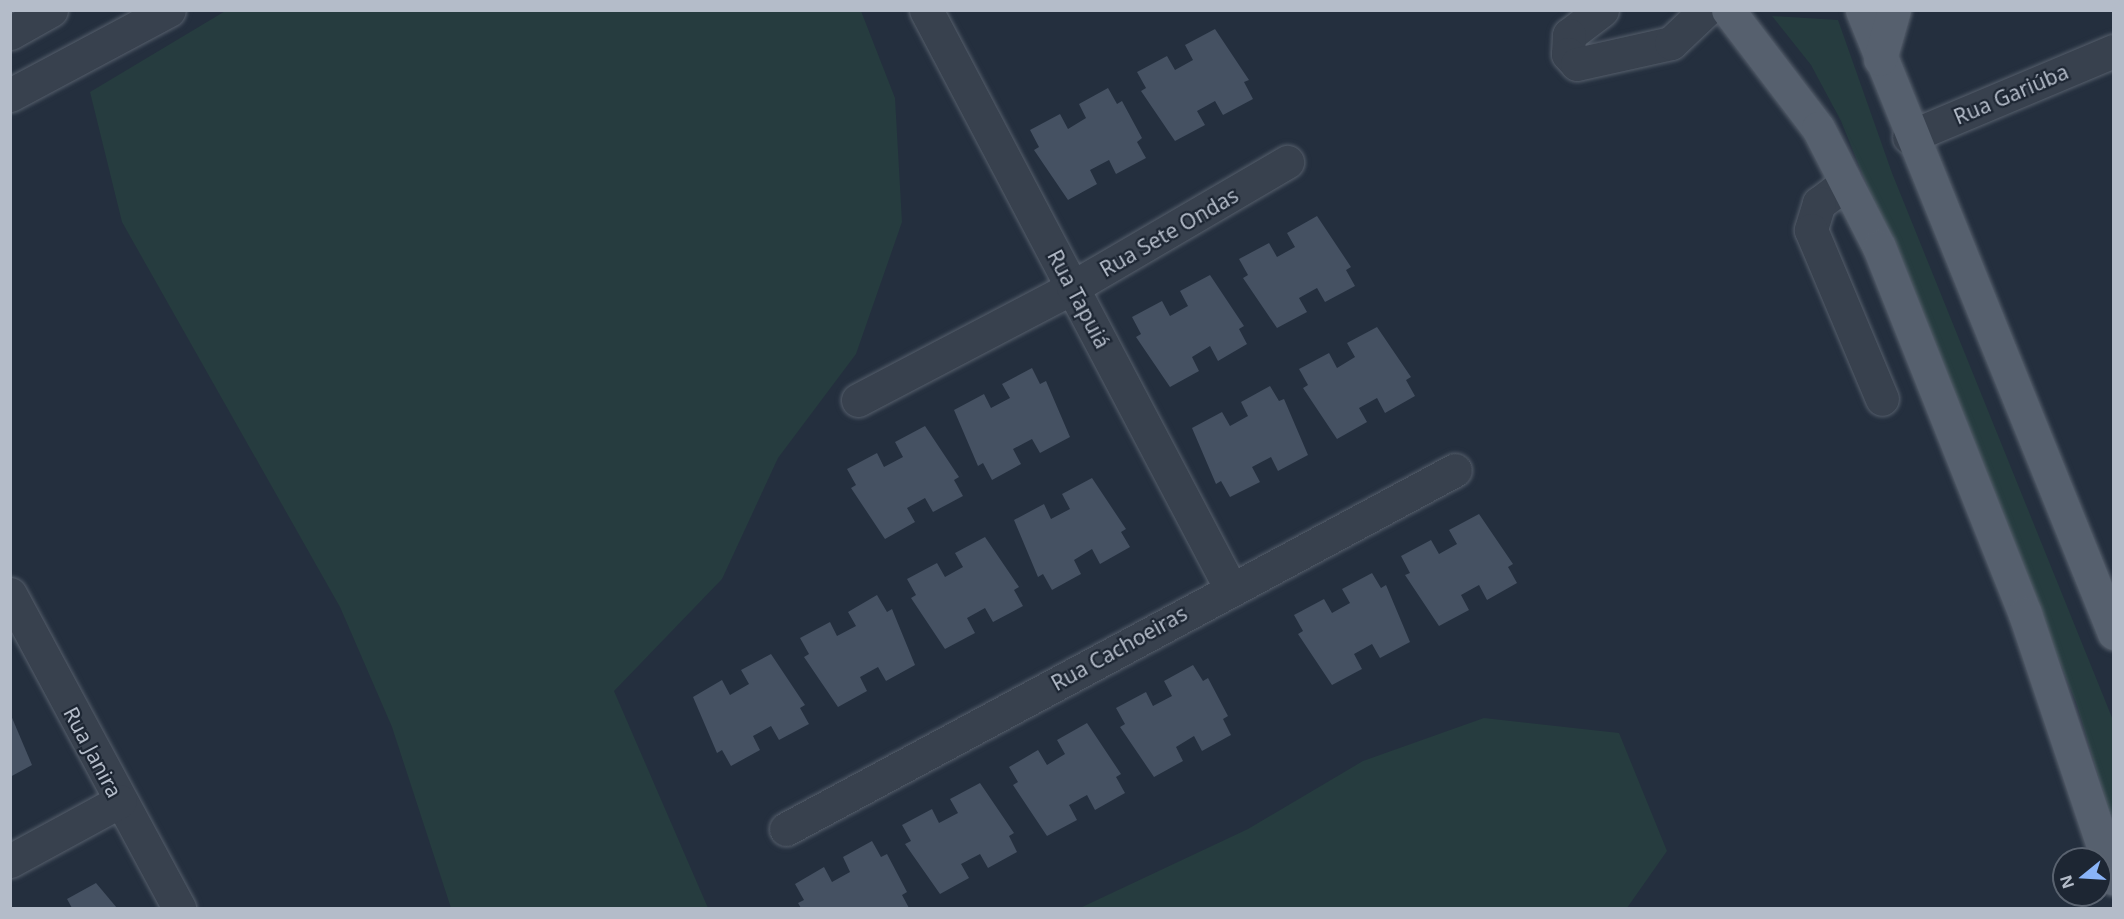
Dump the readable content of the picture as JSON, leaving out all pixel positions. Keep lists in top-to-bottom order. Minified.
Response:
{"streets":{"street":["Rua Gariúba","Rua Sete Ondas","Rua Tapuiá","Rua Cachoeiras","Rua Janira"]},"crossings":[["Rua Sete Ondas","Rua Tapuiá"],["Rua Tapuiá","Rua Cachoeiras"]],"north":"left"}
